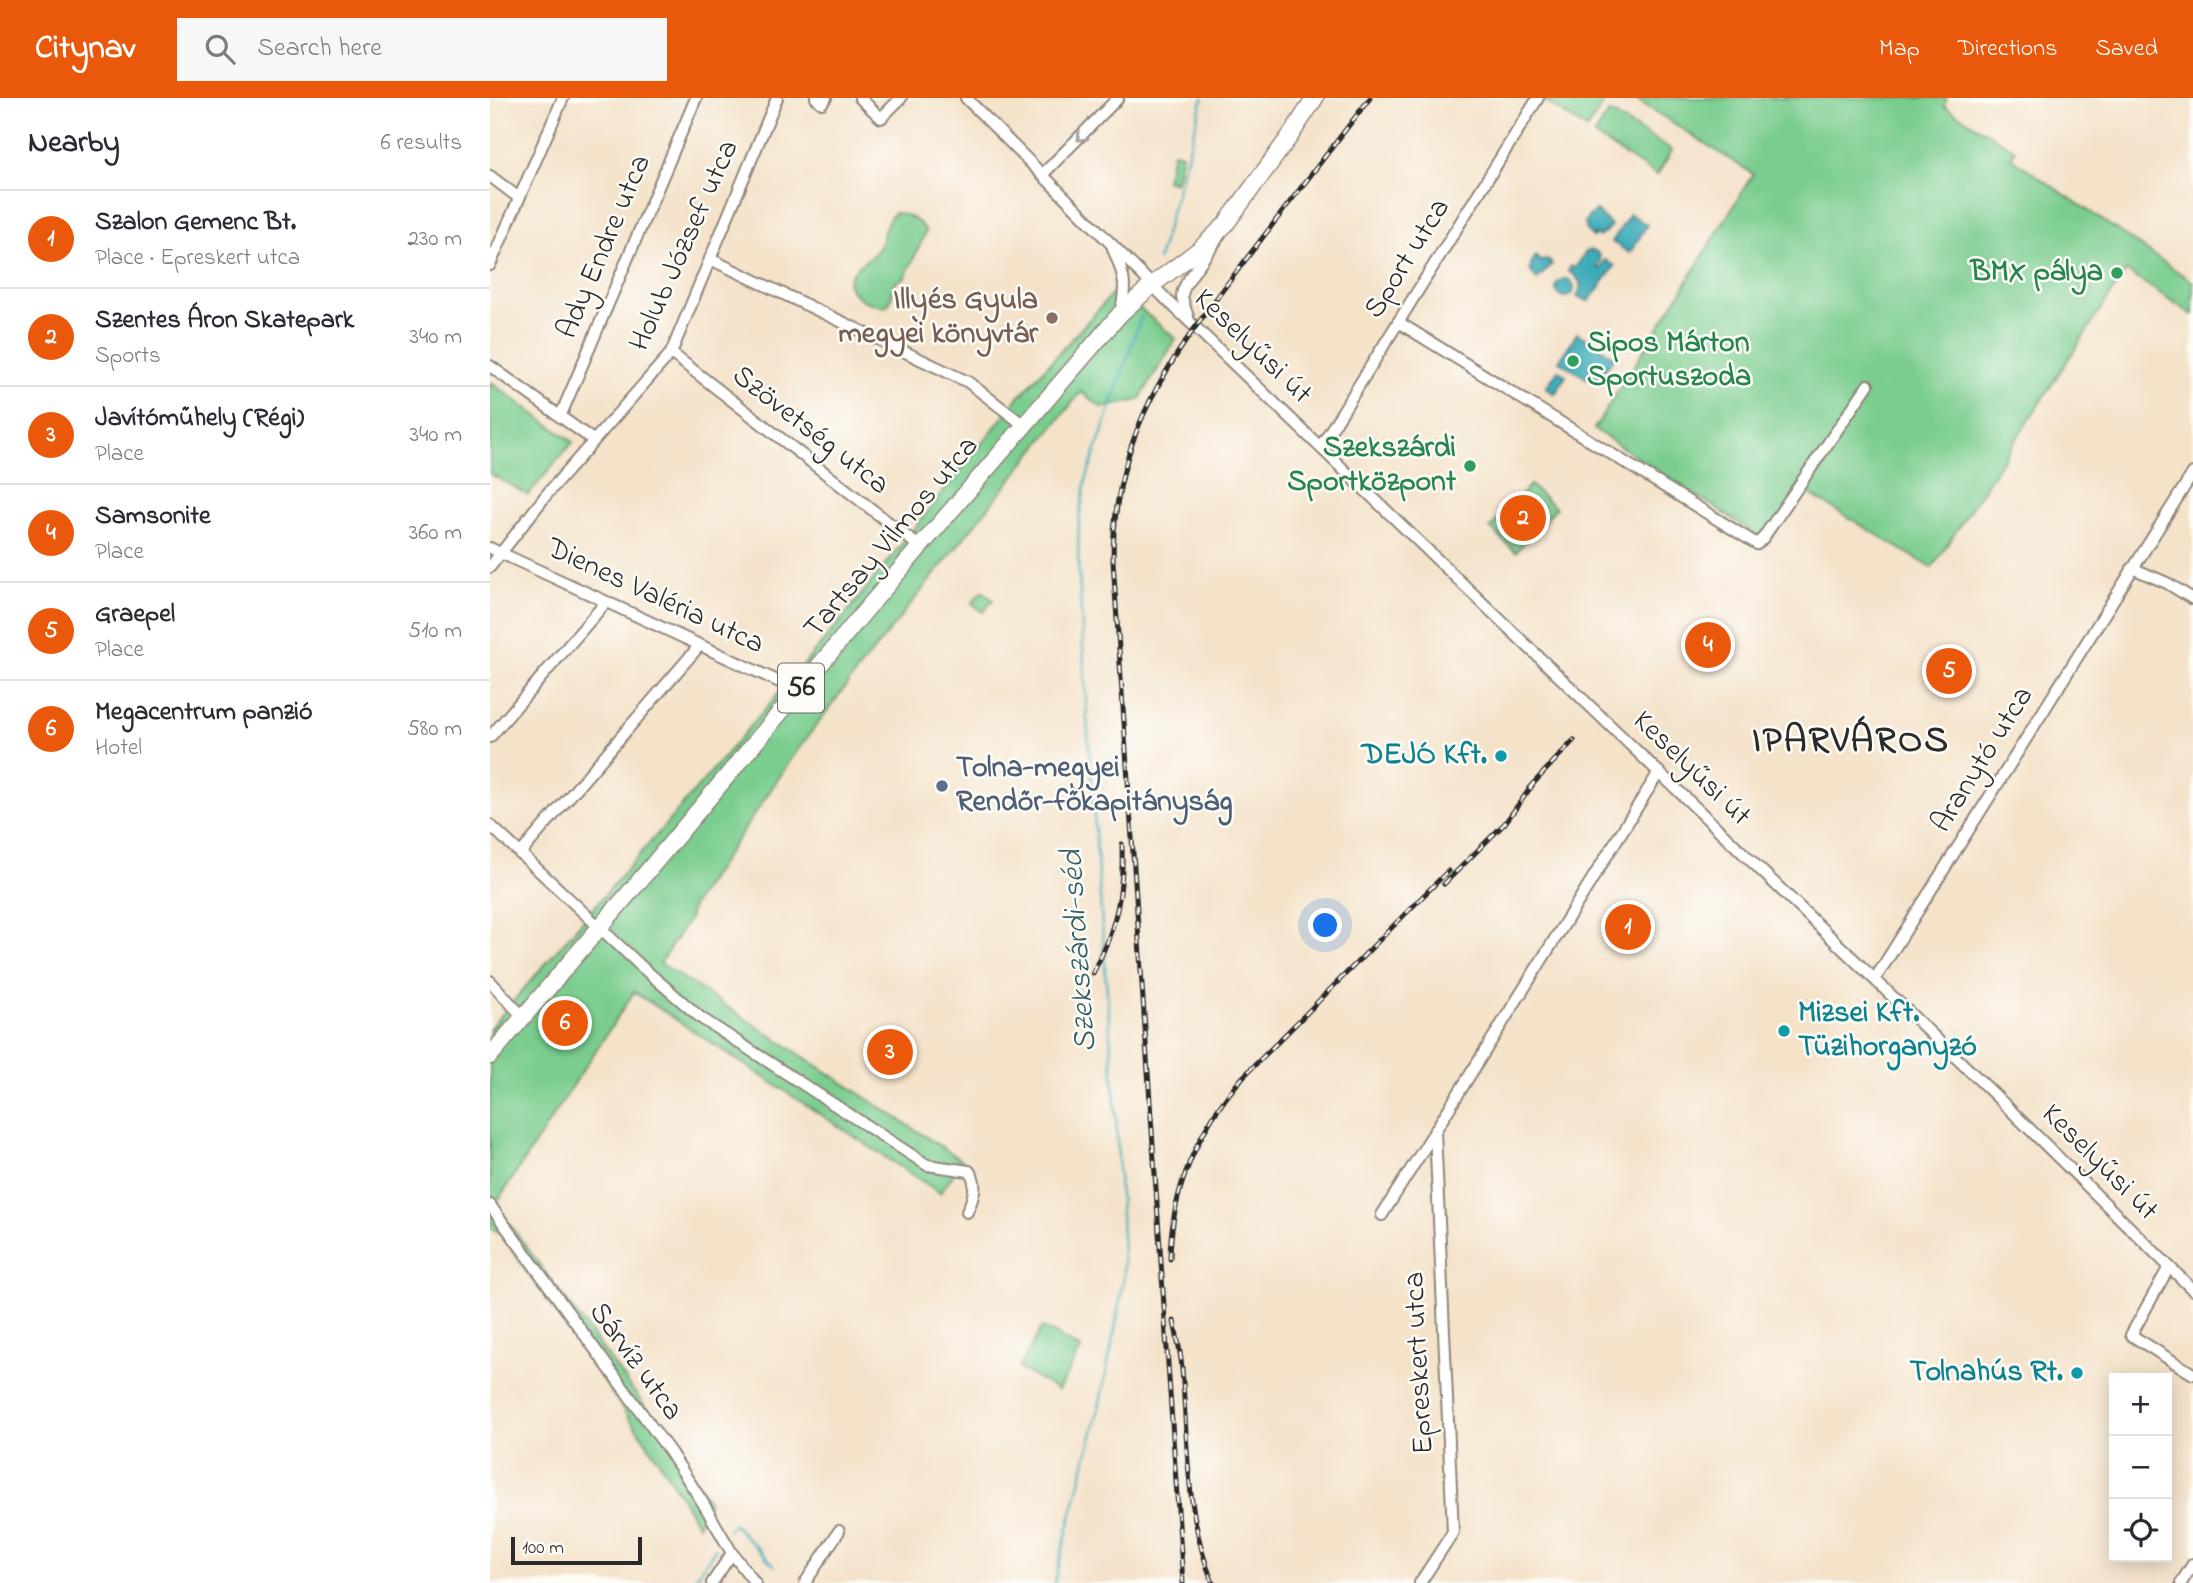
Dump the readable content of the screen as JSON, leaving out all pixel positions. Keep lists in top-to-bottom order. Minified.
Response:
{"streets":{"main road":["Tartsay Vilmos utca","56"],"street":["Holub József utca","Ady Endre utca","Sport utca","Keselyűsi út","Szövetség utca","Dienes Valéria utca","Aranytó utca","Sárvíz utca","Epreskert utca"]},"crossings":[["Holub József utca","Szövetség utca"],["Holub József utca","Dienes Valéria utca"],["Sport utca","Keselyűsi út"],["Keselyűsi út","Tartsay Vilmos utca"],["Keselyűsi út","56"],["Keselyűsi út","Aranytó utca"],["Szövetség utca","Tartsay Vilmos utca"],["Tartsay Vilmos utca","Dienes Valéria utca"],["Tartsay Vilmos utca","56"]],"districts":["IPARVÁROS"],"water":["Szekszárdi-séd"],"places":["BMX pálya","Illyés Gyula megyei könyvtár","Sipos Márton Sportuszoda","Szekszárdi Sportközpont","DEJÓ Kft.","Tolna-megyei Rendőr-főkapitányság","Mizsei Kft. Tüzihorganyzó","Tolnahús Rt."],"scale_bar":"100 m","page":{"header":"Citynav","search":"Search here","nav":["Map","Directions","Saved"],"heading":["Nearby","6 results"],"list":[{"mark":"1","name":"Szalon Gemenc Bt.","note":"Place · Epreskert utca","value":"230 m"},{"mark":"2","name":"Szentes Áron Skatepark","note":"Sports","value":"340 m"},{"mark":"3","name":"Javítóműhely (Régi)","note":"Place","value":"340 m"},{"mark":"4","name":"Samsonite","note":"Place","value":"360 m"},{"mark":"5","name":"Graepel","note":"Place","value":"510 m"},{"mark":"6","name":"Megacentrum panzió","note":"Hotel","value":"580 m"}],"pins":["2","4","5","1","6","3"],"map_buttons":["+","−"],"scale":"100 m"}}
